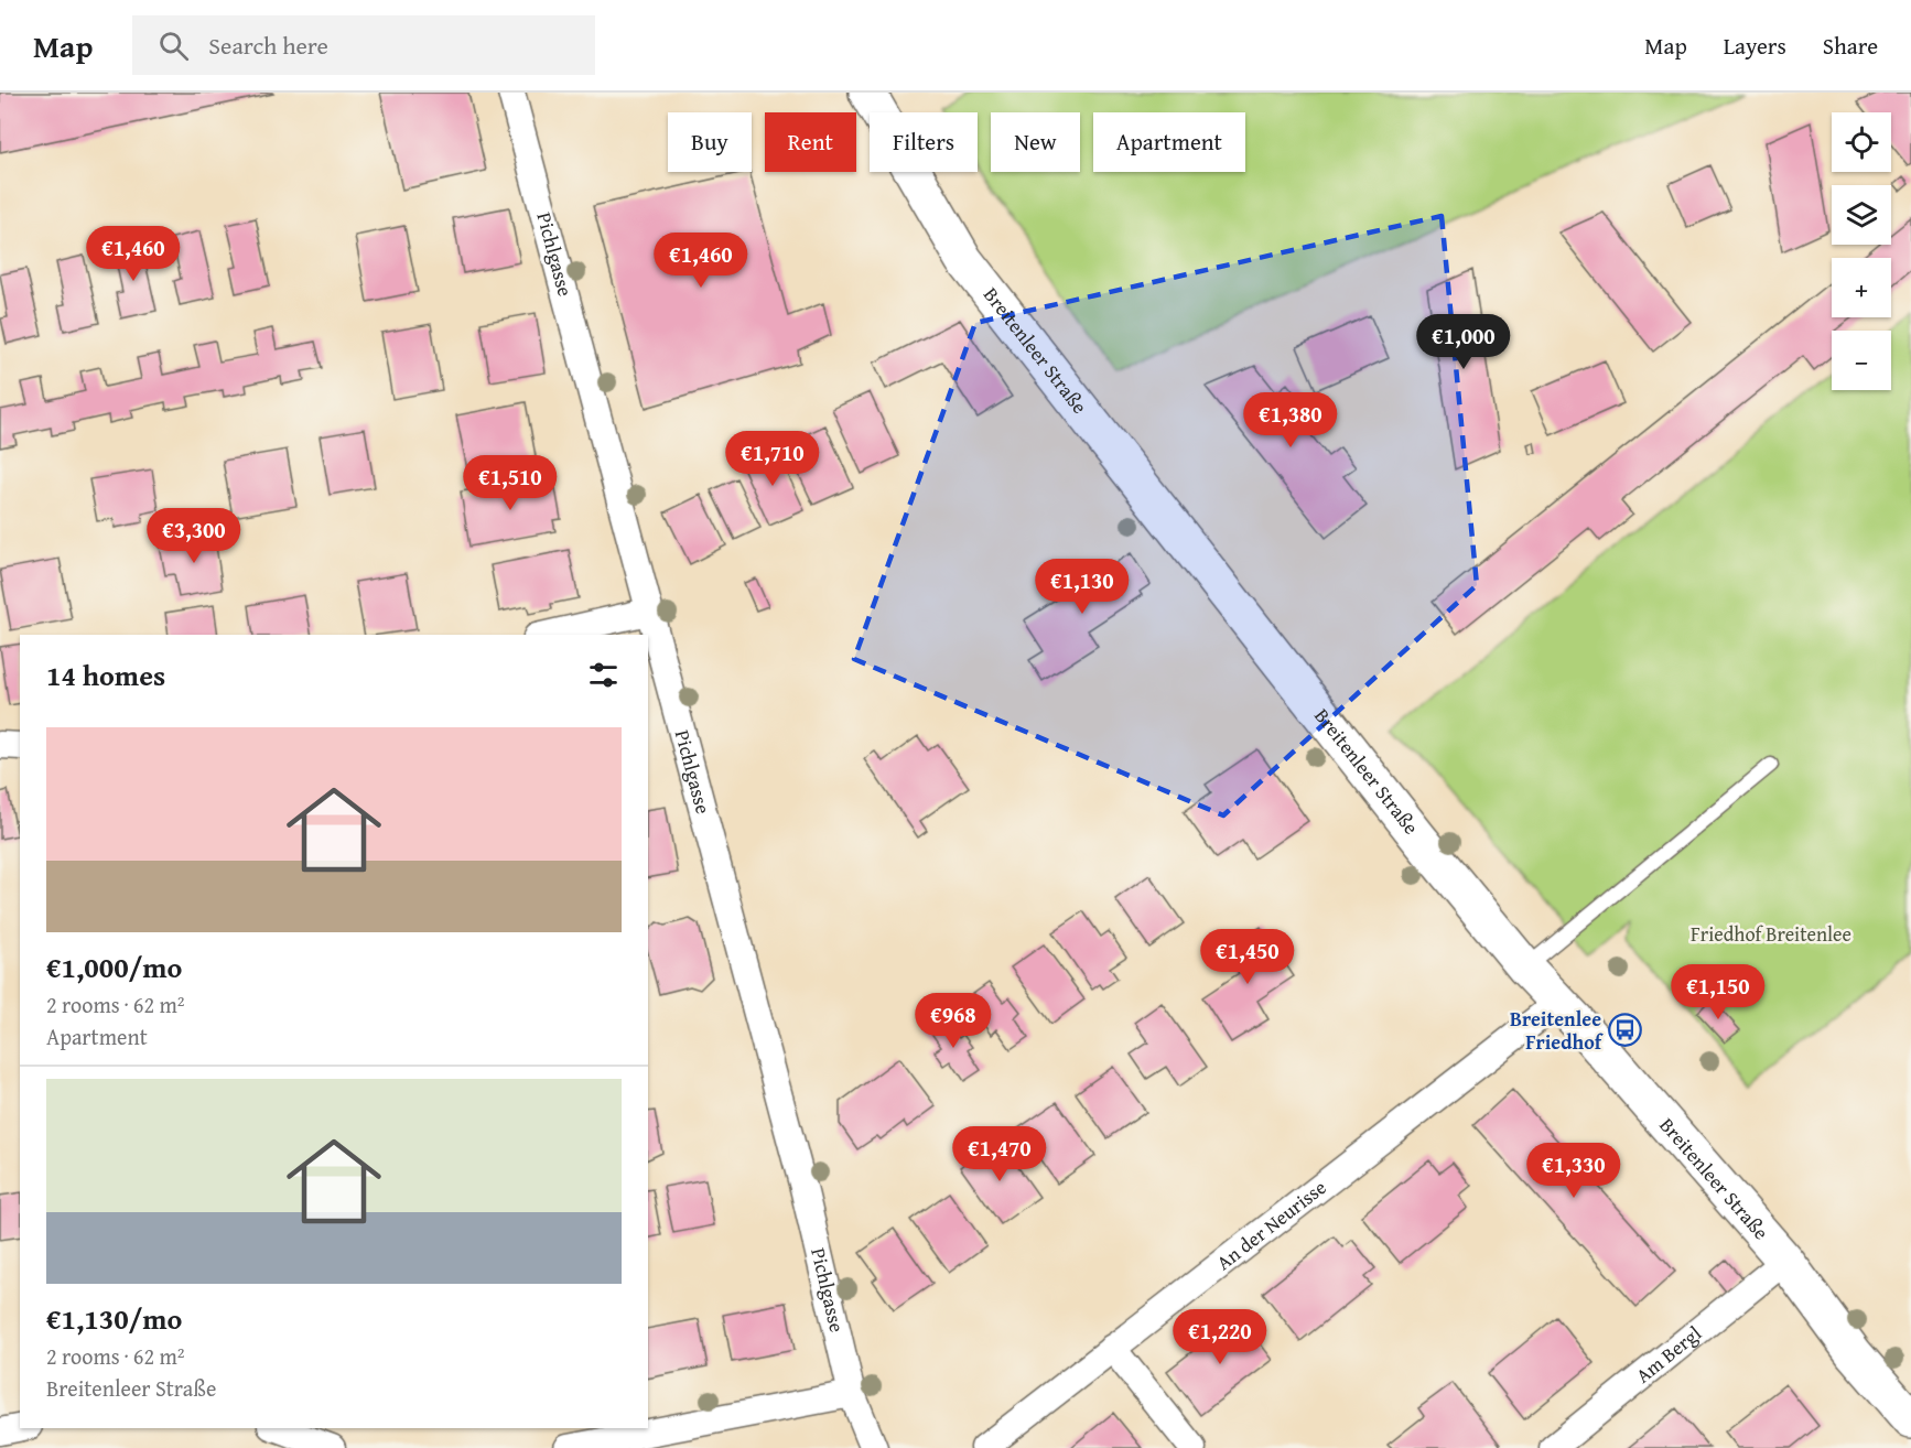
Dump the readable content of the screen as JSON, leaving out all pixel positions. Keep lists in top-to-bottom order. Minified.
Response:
{"streets":{"main road":["Breitenleer Straße"],"street":["Pichlgasse","An der Neurisse","Am Bergl"]},"crossings":[["Breitenleer Straße","An der Neurisse"],["Breitenleer Straße","Am Bergl"]],"parks":["Friedhof Breitenlee"],"places":{"bus stop":["Breitenlee Friedhof"]},"page":{"header":"Map","search":"Search here","nav":["Map","Layers","Share"],"map_buttons":["+","−"],"chip":["Buy","Rent","Filters","New","Apartment"],"price":["€1,460","€1,460","€1,000","€1,380","€1,710","€1,510","€3,300","€1,130","€1,450","€1,150","€968","€1,470","€1,330","€1,220"],"heading":"14 homes","list":[{"name":"€1,000/mo","note":"2 rooms · 62 m² · Apartment"},{"name":"€1,130/mo","note":"2 rooms · 62 m² · Breitenleer Straße"}]}}
